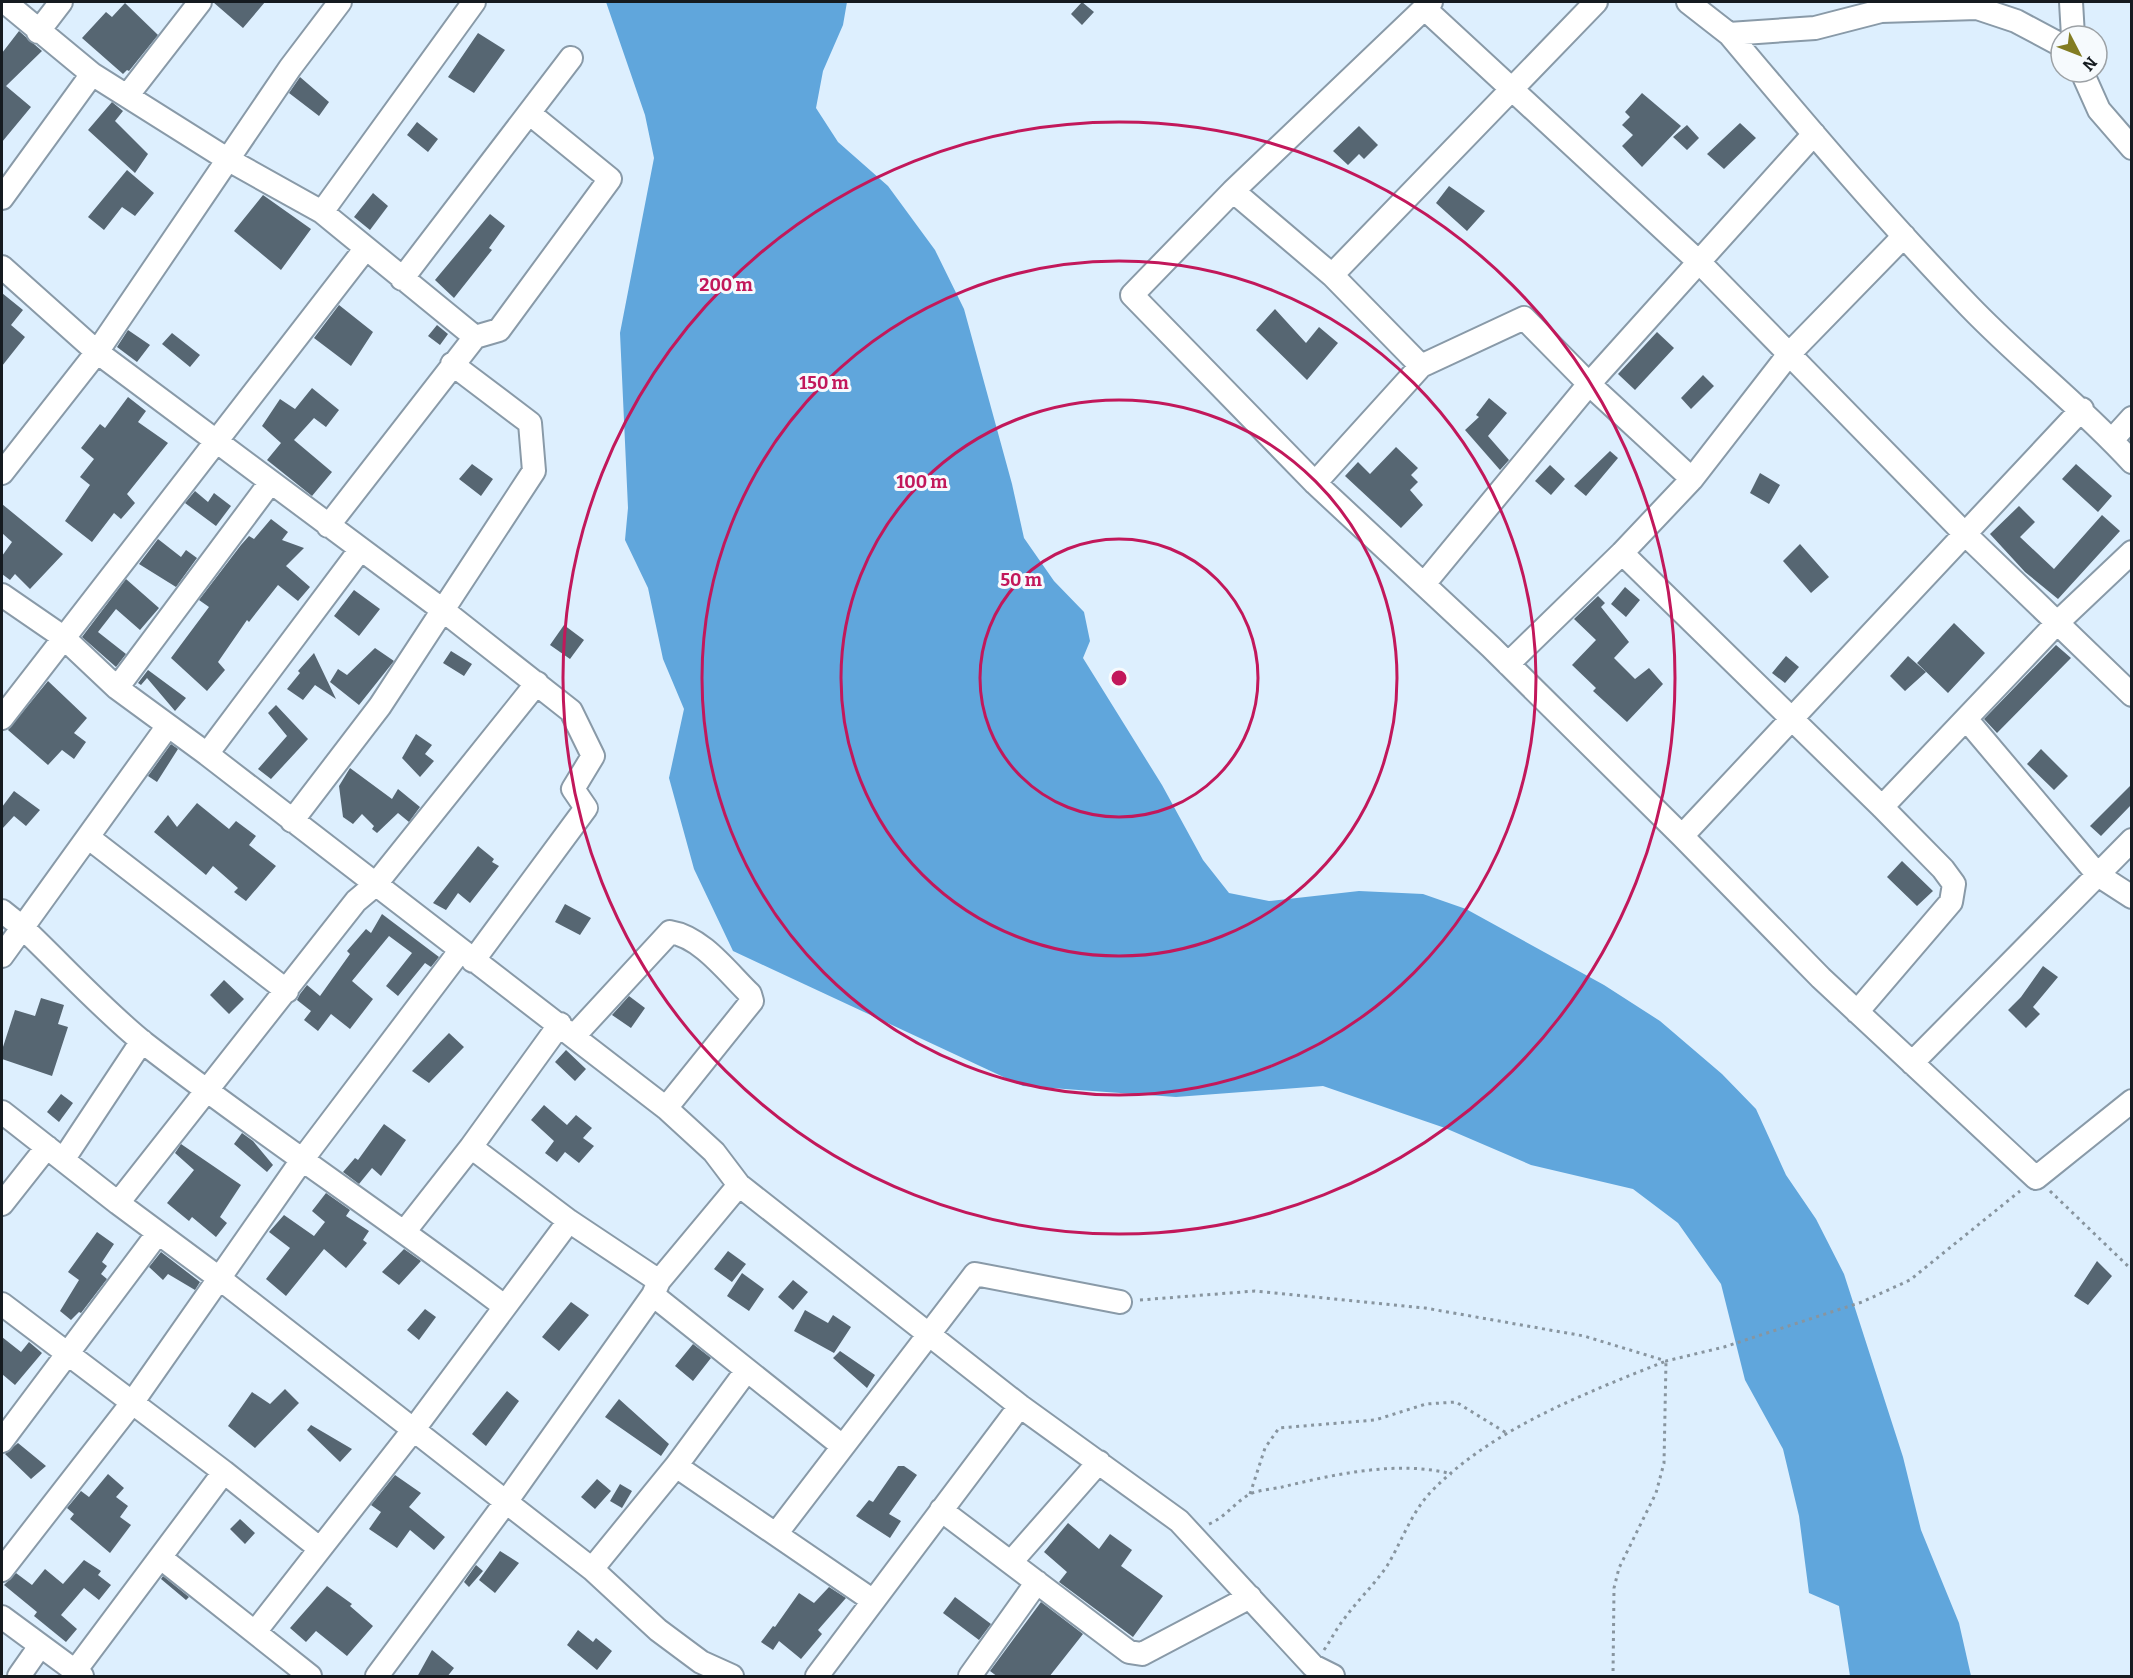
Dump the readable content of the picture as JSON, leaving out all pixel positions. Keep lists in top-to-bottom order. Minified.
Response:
{"north":"bottom right","rings":["200 m","150 m","100 m","50 m"]}
